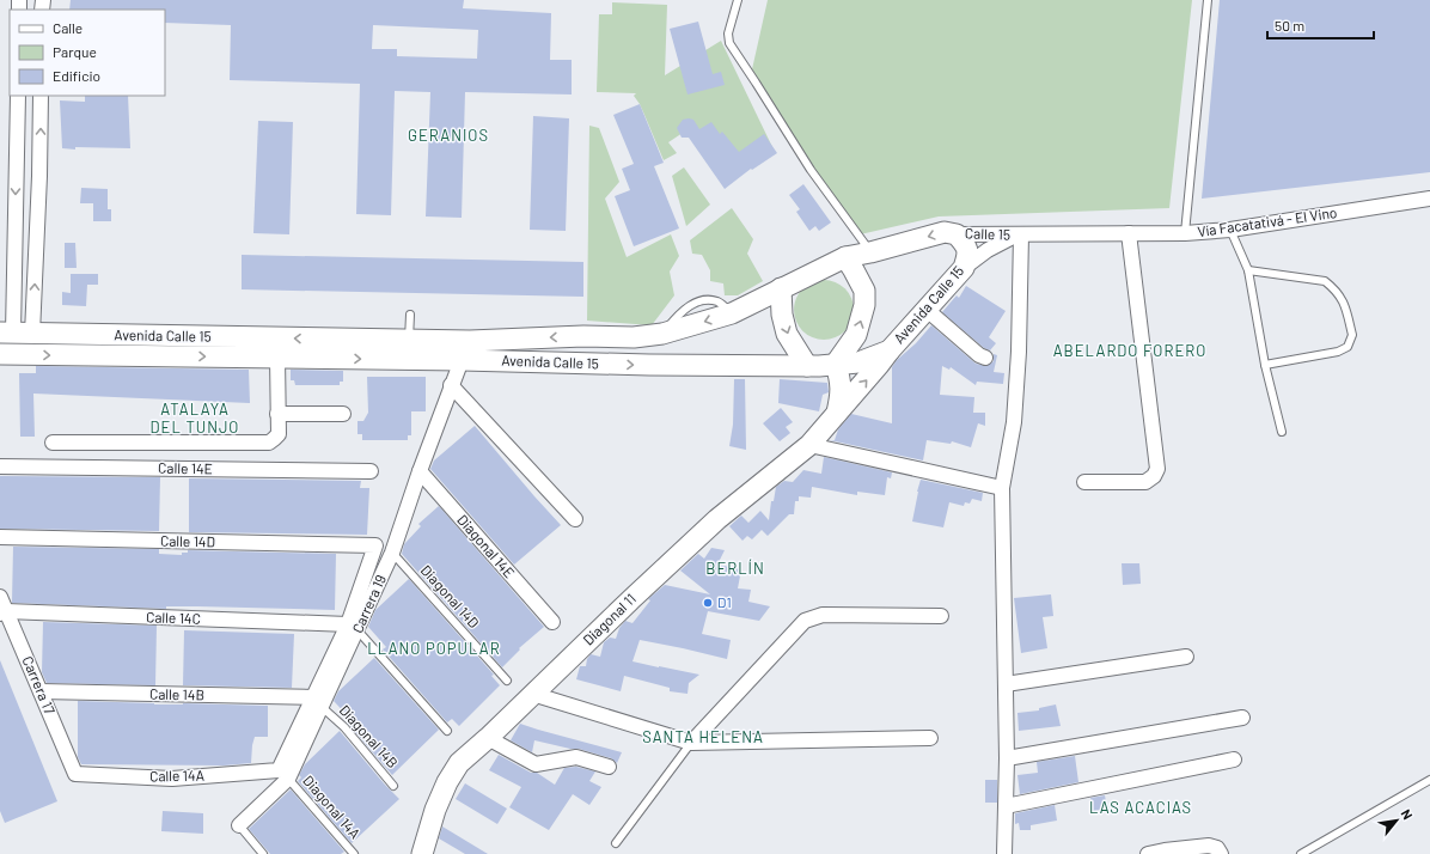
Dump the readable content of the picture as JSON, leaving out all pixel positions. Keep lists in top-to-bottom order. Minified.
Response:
{"streets":{"main road":["Avenida Calle 15","Diagonal 11"],"street":["Vía Facatativá - El Vino","Calle 15","Calle 14E","Calle 14D","Diagonal 14E","Carrera 19","Calle 14C","Carrera 17","Calle 14B","Calle 14A"],"lane":["Diagonal 14D","Diagonal 14B","Diagonal 14A"]},"crossings":[["Vía Facatativá - El Vino","Calle 15"],["Calle 15","Avenida Calle 15"],["Avenida Calle 15","Carrera 19"],["Avenida Calle 15","Diagonal 11"],["Calle 14D","Carrera 19"],["Calle 14D","Calle 14C"],["Diagonal 14E","Carrera 19"],["Diagonal 14D","Carrera 19"],["Carrera 19","Calle 14C"],["Calle 14C","Carrera 17"],["Carrera 17","Calle 14B"],["Carrera 17","Calle 14A"],["Calle 14B","Diagonal 14B"],["Calle 14A","Diagonal 14A"]],"districts":["GERANIOS","ABELARDO FORERO","ATALAYA DEL TUNJO","BERLÍN","LLANO POPULAR","SANTA HELENA","LAS ACACIAS"],"places":["D1"],"legend":["Calle","Parque","Edificio"],"scale_bar":"50 m","north":"top right"}
